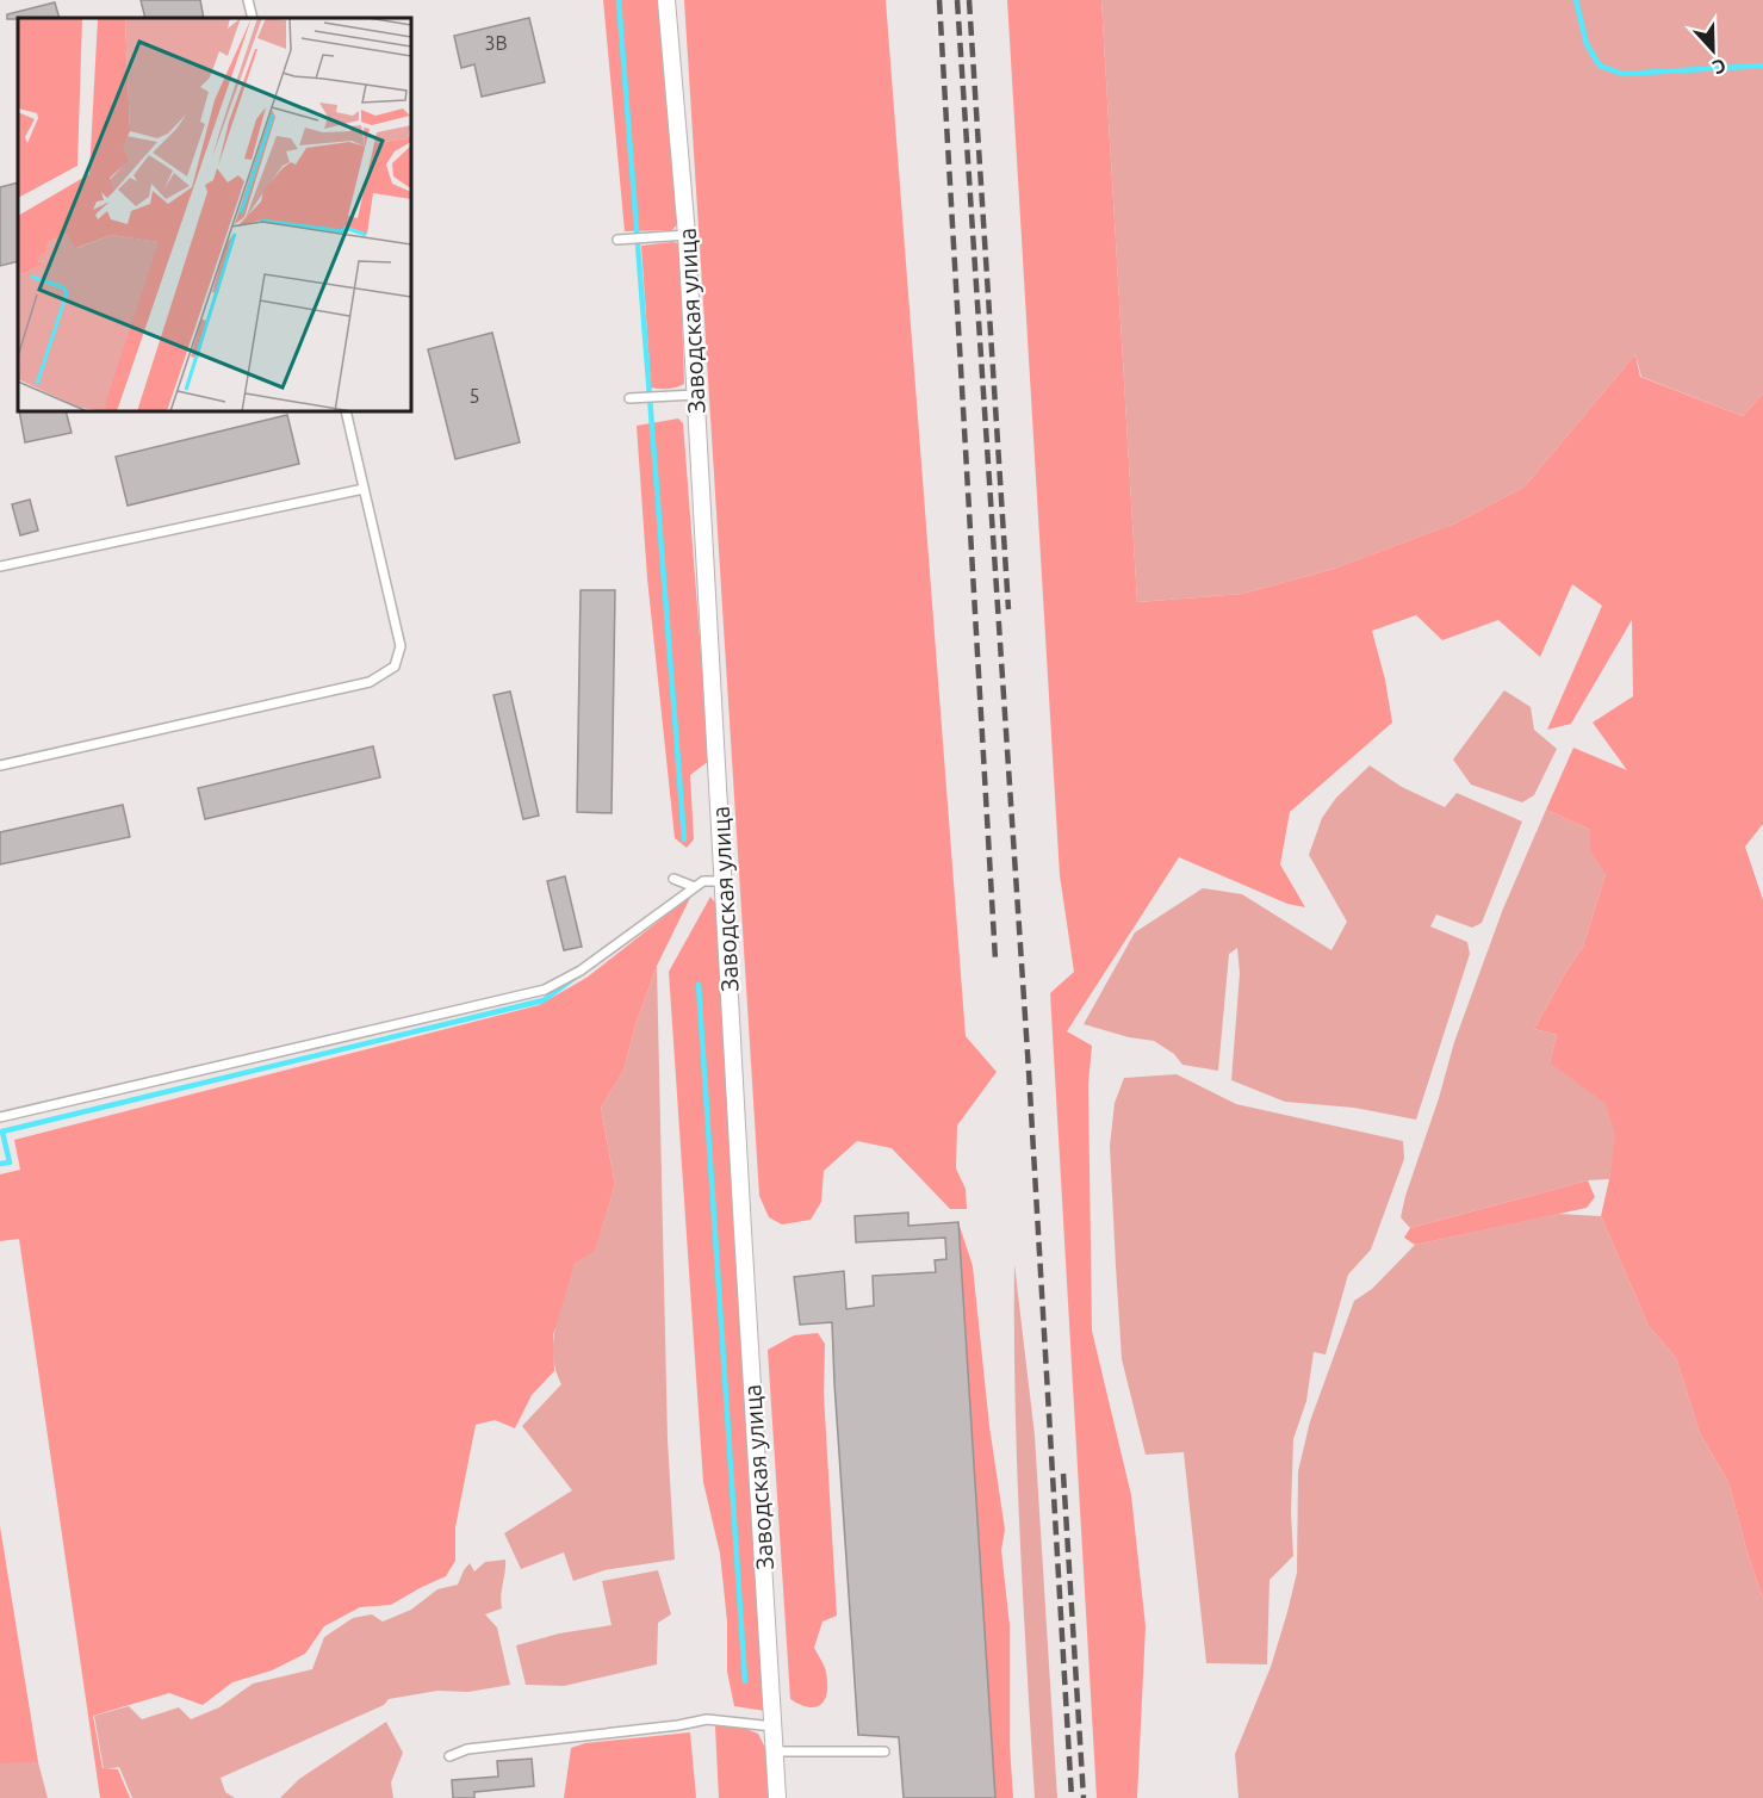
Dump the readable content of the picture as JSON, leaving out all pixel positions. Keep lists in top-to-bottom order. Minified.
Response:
{"streets":{"street":["Заводская улица"]},"house_numbers":["3В","5"],"north":"bottom"}
